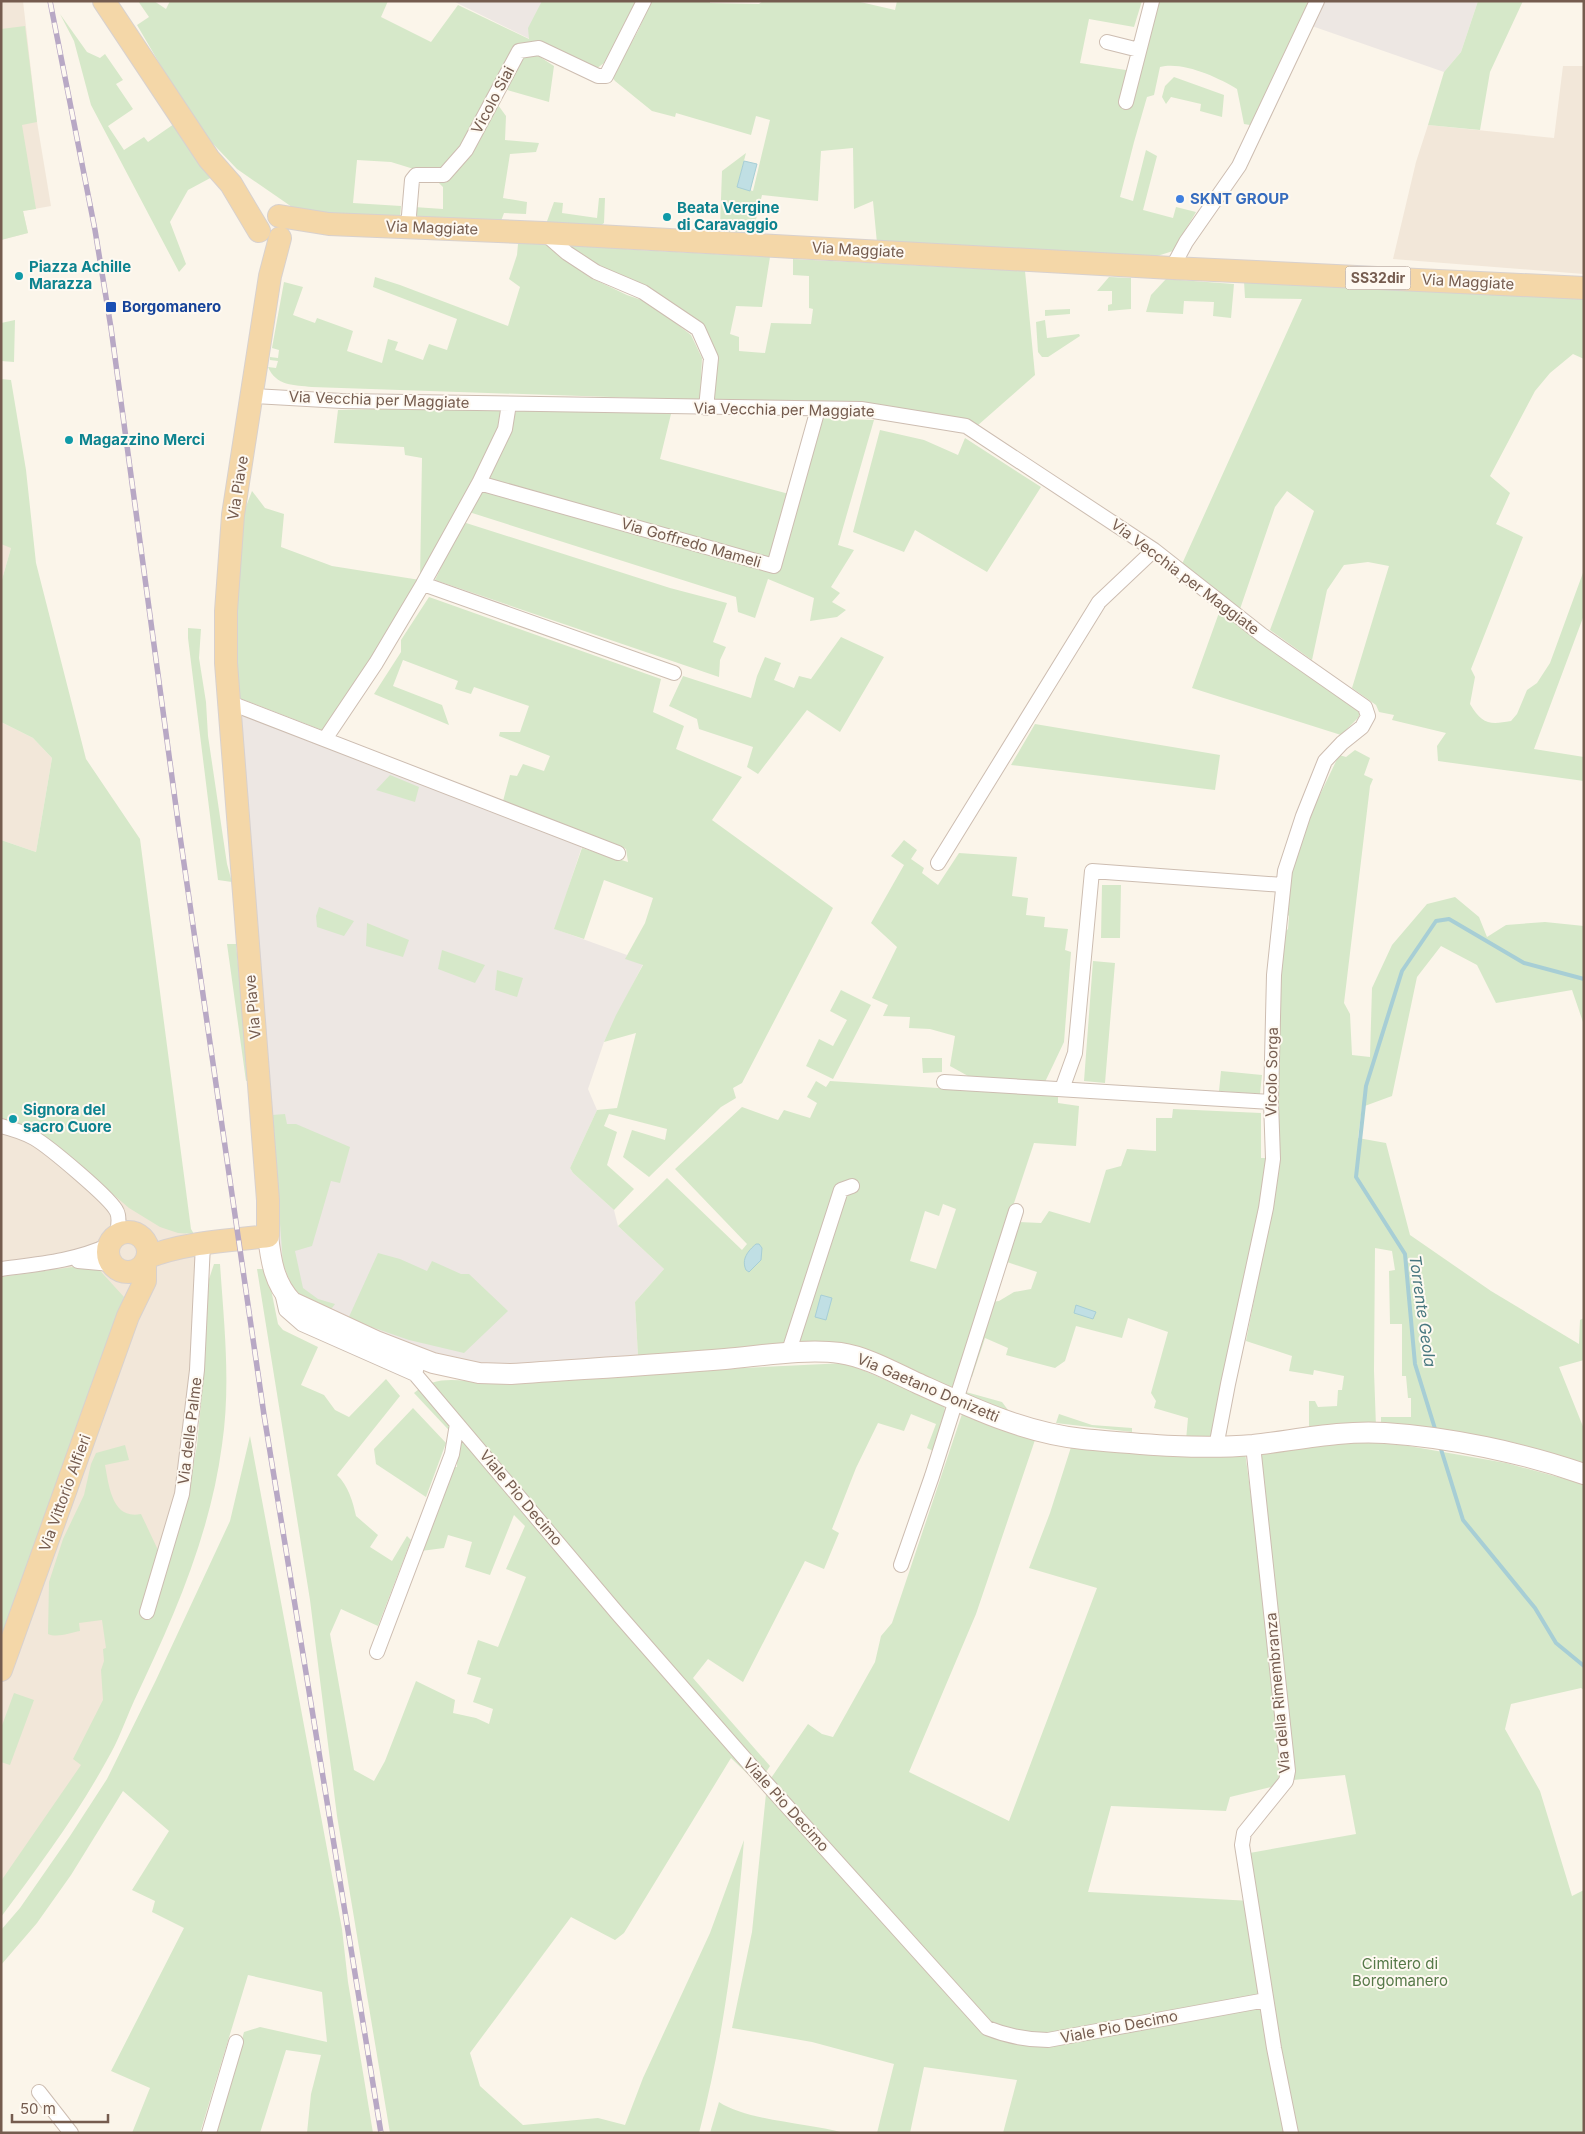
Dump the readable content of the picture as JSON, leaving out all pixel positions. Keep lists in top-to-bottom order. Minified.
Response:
{"streets":{"main road":["Via Maggiate","SS32dir","Via Piave","Via Vittorio Alfieri"],"street":["Vicolo Siai","Via Vecchia per Maggiate","Via Goffredo Mameli","Vicolo Sorga","Via Gaetano Donizetti","Via delle Palme","Viale Pio Decimo","Via della Rimembranza"]},"crossings":[["Vicolo Siai","Via Maggiate"],["Via Maggiate","Via Piave"],["Via Vecchia per Maggiate","Via Piave"],["Via Vecchia per Maggiate","Via Goffredo Mameli"],["Via Vecchia per Maggiate","Vicolo Sorga"],["Via Piave","Via Gaetano Donizetti"],["Vicolo Sorga","Via Gaetano Donizetti"],["Via Gaetano Donizetti","Viale Pio Decimo"],["Via Gaetano Donizetti","Via della Rimembranza"],["Viale Pio Decimo","Via della Rimembranza"]],"water":["Torrente Geola"],"parks":["Cimitero di Borgomanero"],"places":{"other":["SKNT GROUP","Beata Vergine di Caravaggio","Piazza Achille Marazza","Magazzino Merci","Signora del sacro Cuore"],"transit":["Borgomanero"]},"scale_bar":"50 m"}
